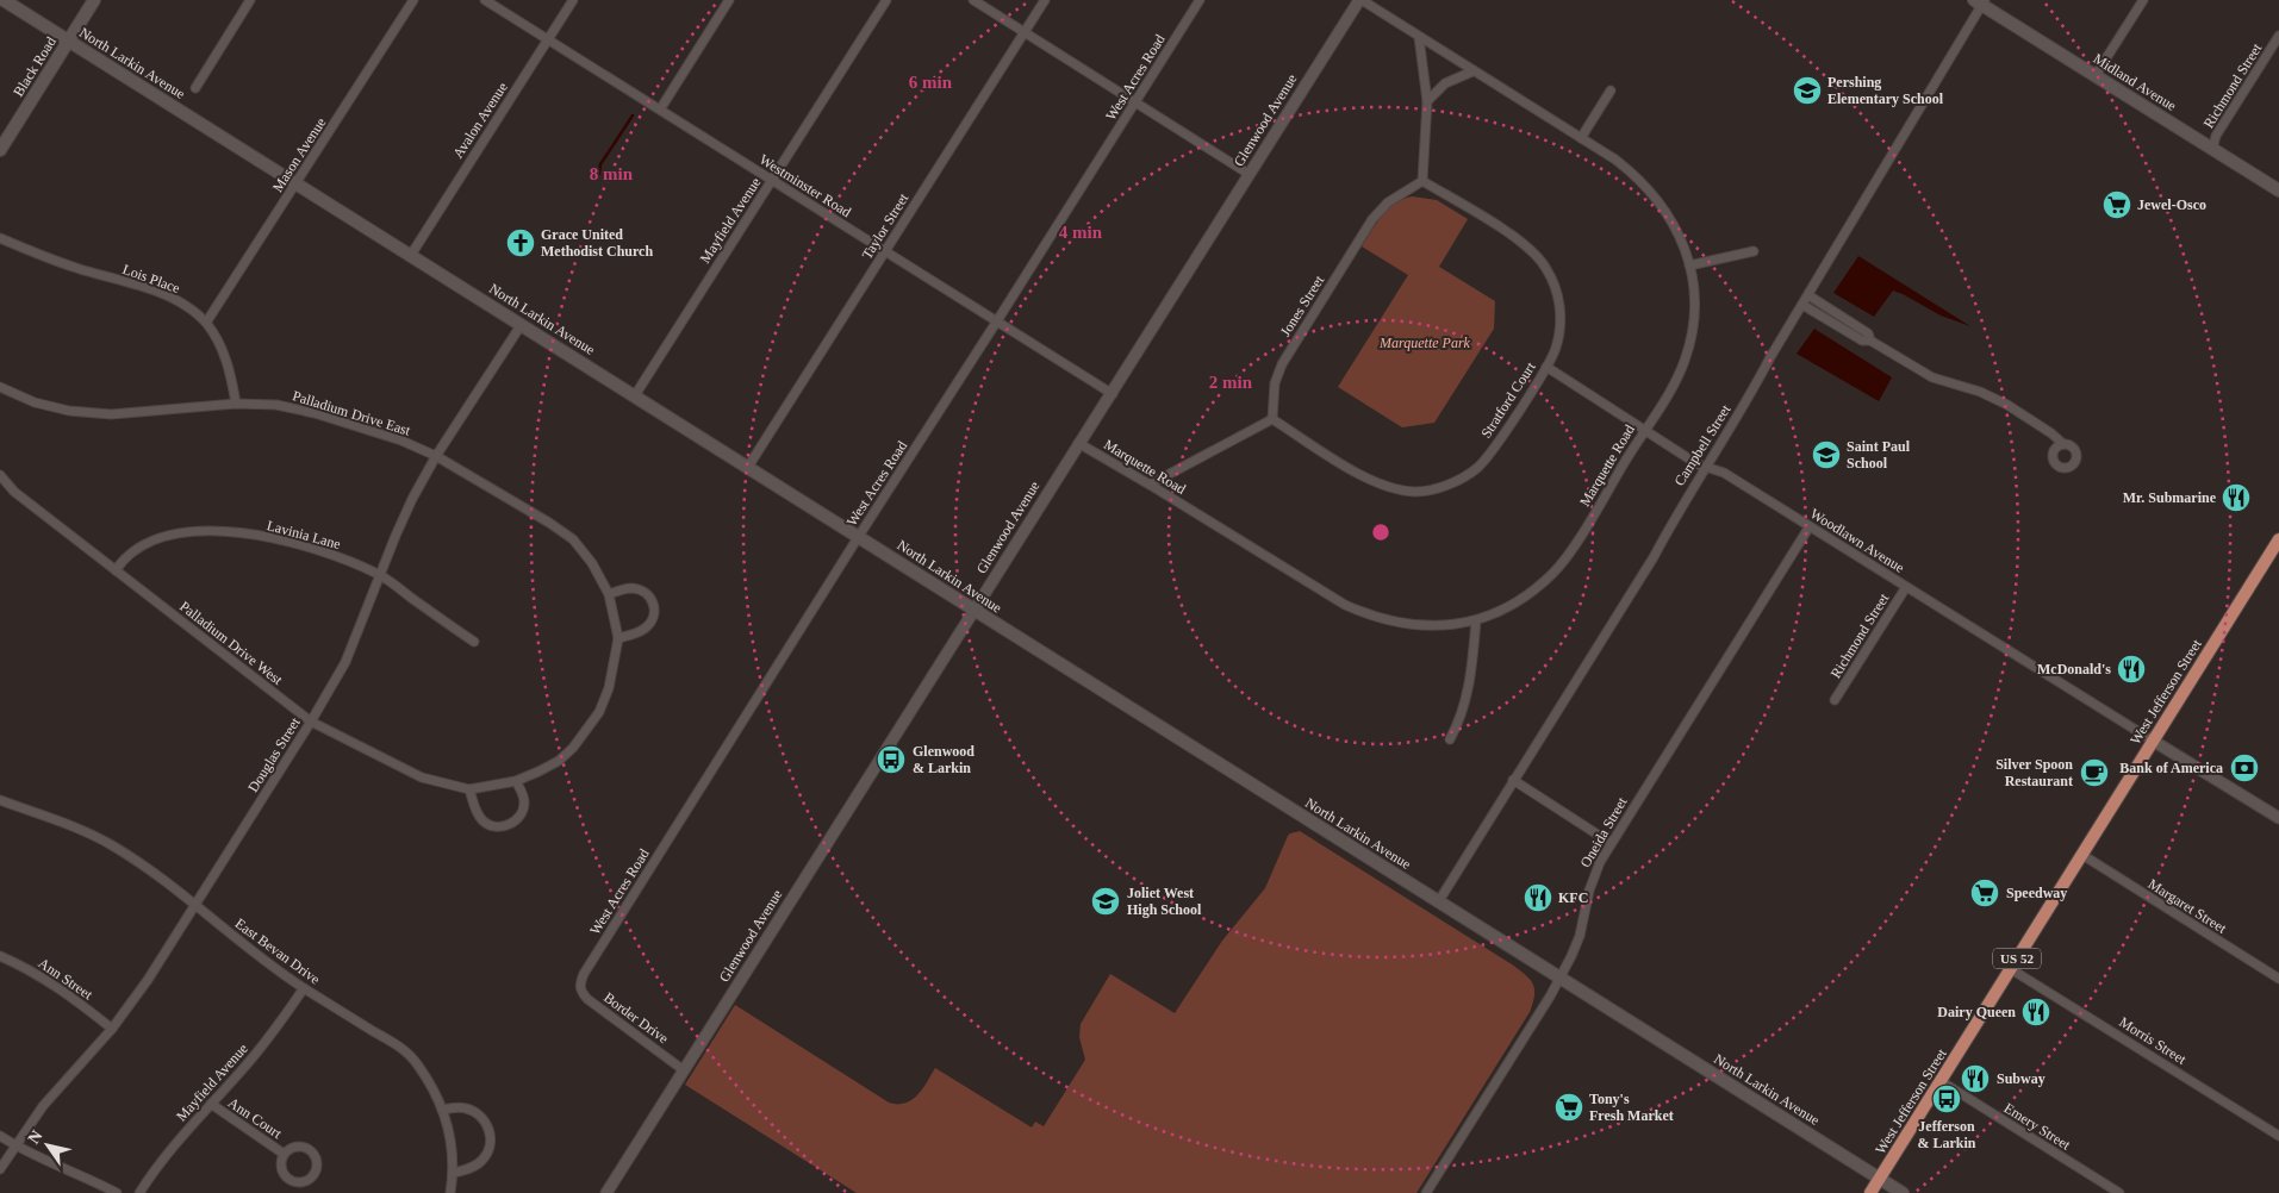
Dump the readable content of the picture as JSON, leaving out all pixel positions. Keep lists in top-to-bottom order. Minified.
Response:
{"streets":{"main road":["North Larkin Avenue","Black Road","Midland Avenue","West Jefferson Street","US 52"],"street":["West Acres Road","Richmond Street","Avalon Avenue","Glenwood Avenue","Mason Avenue","Westminster Road","Mayfield Avenue","Taylor Street","Lois Place","Jones Street","Stratford Court","Palladium Drive East","Campbell Street","Marquette Road","Lavinia Lane","Woodlawn Avenue","Palladium Drive West","Douglas Street","Oneida Street","Margaret Street","East Bevan Drive","Ann Street","Border Drive","Morris Street","Ann Court","Emery Street"]},"crossings":[["North Larkin Avenue","Black Road"],["North Larkin Avenue","West Acres Road"],["North Larkin Avenue","Avalon Avenue"],["North Larkin Avenue","Glenwood Avenue"],["North Larkin Avenue","Mason Avenue"],["North Larkin Avenue","Mayfield Avenue"],["North Larkin Avenue","Taylor Street"],["North Larkin Avenue","Campbell Street"],["North Larkin Avenue","West Jefferson Street"],["North Larkin Avenue","Douglas Street"],["North Larkin Avenue","Oneida Street"],["West Acres Road","Westminster Road"],["West Acres Road","Border Drive"],["Midland Avenue","Richmond Street"],["Midland Avenue","Campbell Street"],["Richmond Street","Woodlawn Avenue"],["Avalon Avenue","Westminster Road"],["Glenwood Avenue","Westminster Road"],["Glenwood Avenue","Marquette Road"],["Glenwood Avenue","Border Drive"],["Mason Avenue","Lois Place"],["Westminster Road","Mayfield Avenue"],["Westminster Road","Taylor Street"],["Mayfield Avenue","East Bevan Drive"],["Mayfield Avenue","Ann Court"],["Lois Place","Palladium Drive East"],["Jones Street","Stratford Court"],["Stratford Court","Woodlawn Avenue"],["Palladium Drive East","Palladium Drive West"],["Palladium Drive East","Douglas Street"],["Campbell Street","Woodlawn Avenue"],["Marquette Road","Woodlawn Avenue"],["Lavinia Lane","Palladium Drive West"],["Lavinia Lane","Douglas Street"],["Woodlawn Avenue","West Jefferson Street"],["Woodlawn Avenue","Oneida Street"],["Palladium Drive West","Douglas Street"],["West Jefferson Street","Margaret Street"],["West Jefferson Street","Morris Street"],["West Jefferson Street","Emery Street"],["Douglas Street","East Bevan Drive"],["Douglas Street","Ann Street"]],"parks":["Marquette Park"],"places":{"school or university":["Pershing Elementary School","Saint Paul School","Joliet West High School"],"supermarket":["Jewel-Osco","Speedway","Tony's Fresh Market"],"church":["Grace United Methodist Church"],"restaurant":["Mr. Submarine","McDonald's","KFC","Dairy Queen","Subway"],"bus stop":["Glenwood & Larkin","Jefferson & Larkin"],"bank":["Bank of America"],"cafe":["Silver Spoon Restaurant"]},"north":"top left","rings":["6 min","8 min","4 min","2 min"]}
